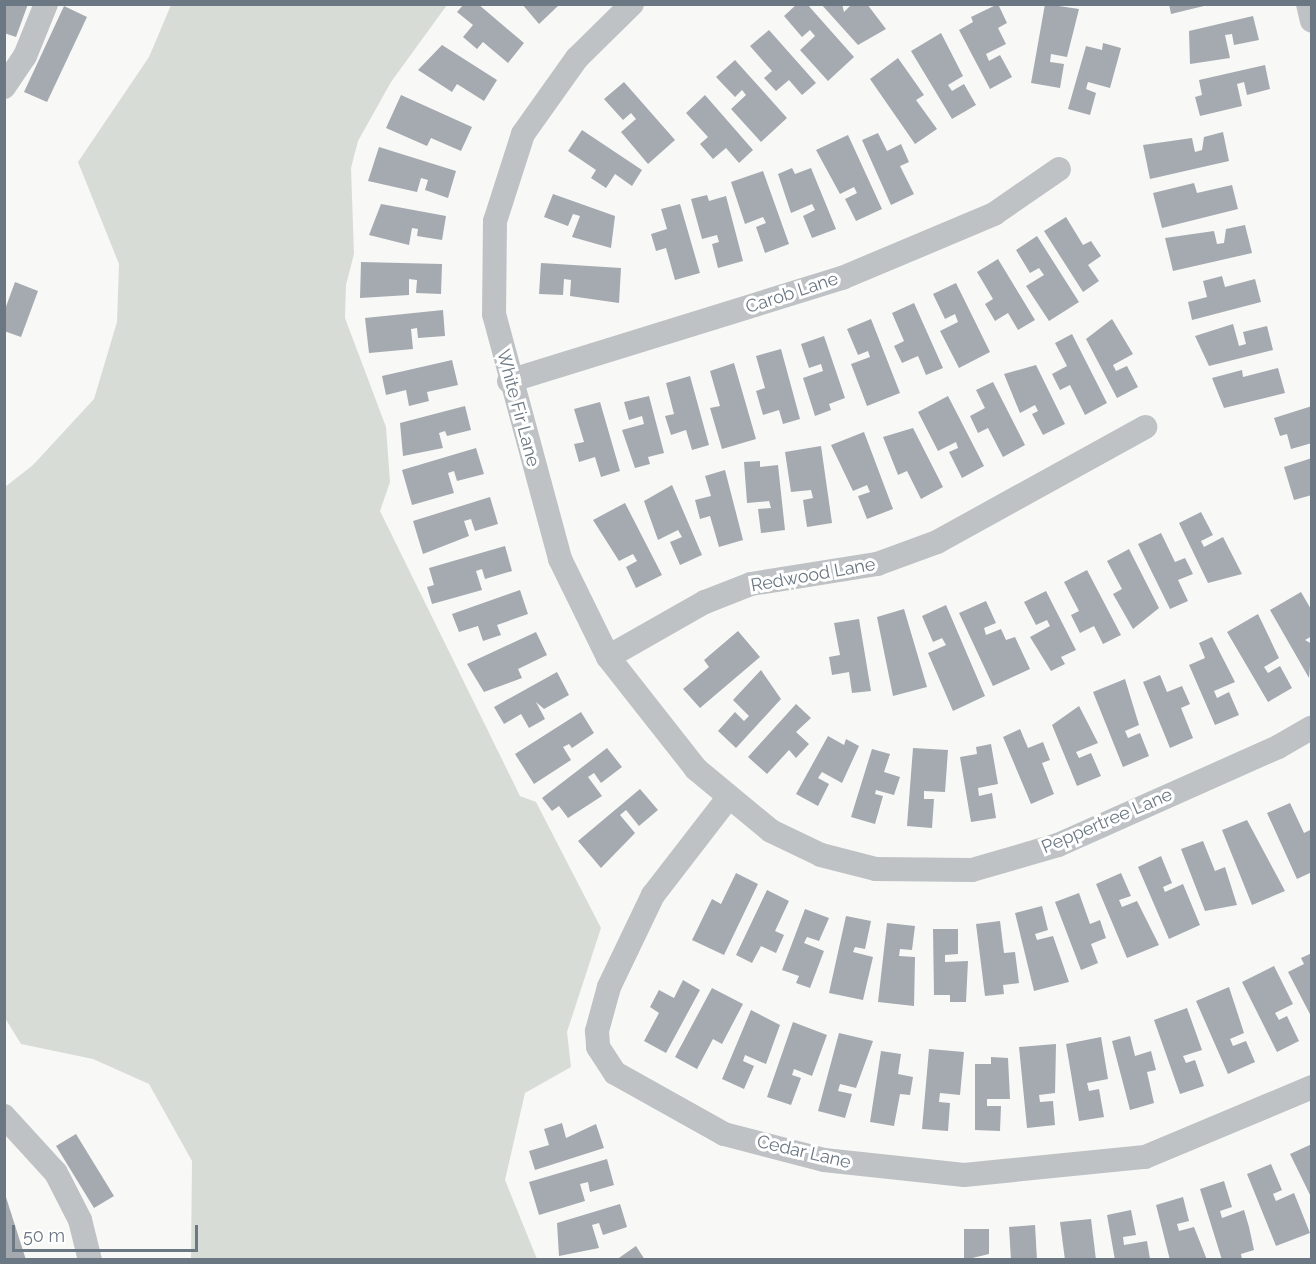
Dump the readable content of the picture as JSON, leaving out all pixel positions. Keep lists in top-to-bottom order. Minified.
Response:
{"streets":{"street":["Carob Lane","White Fir Lane","Redwood Lane","Peppertree Lane","Cedar Lane"]},"crossings":[["Carob Lane","White Fir Lane"],["White Fir Lane","Redwood Lane"],["White Fir Lane","Peppertree Lane"],["White Fir Lane","Cedar Lane"],["Peppertree Lane","Cedar Lane"]],"scale_bar":"50 m"}
